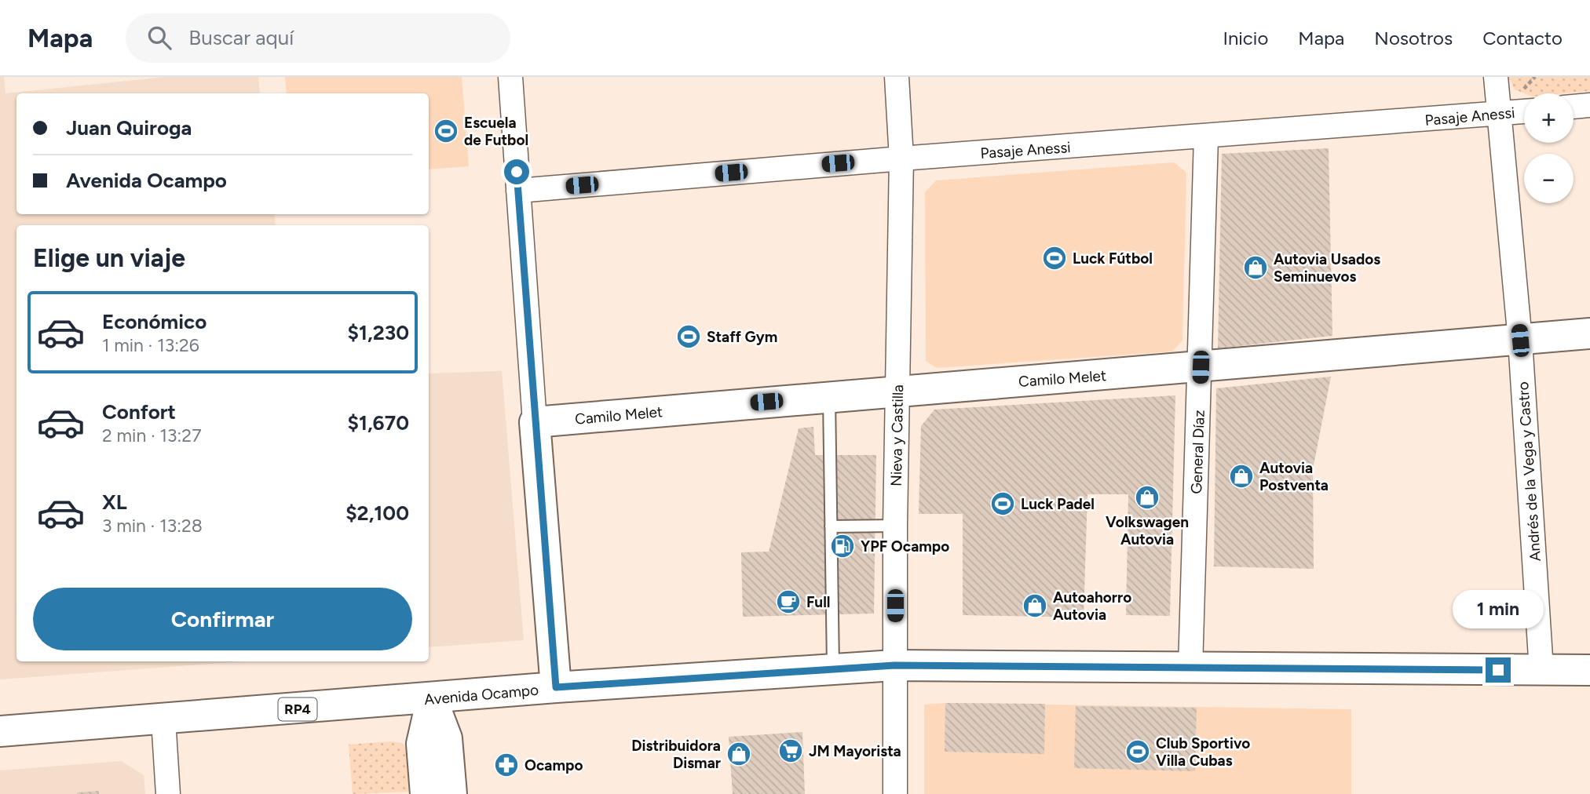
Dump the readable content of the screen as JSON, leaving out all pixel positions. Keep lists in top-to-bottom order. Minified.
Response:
{"streets":{"main road":["Camilo Melet","Avenida Ocampo","RP4"],"street":["Pasaje Anessi","Nieva y Castilla","General Díaz","Andrés de la Vega y Castro"]},"crossings":[["Pasaje Anessi","Nieva y Castilla"],["Pasaje Anessi","General Díaz"],["Pasaje Anessi","Andrés de la Vega y Castro"],["Camilo Melet","Nieva y Castilla"],["Camilo Melet","General Díaz"],["Camilo Melet","Andrés de la Vega y Castro"],["Nieva y Castilla","Avenida Ocampo"],["General Díaz","Avenida Ocampo"],["Andrés de la Vega y Castro","Avenida Ocampo"]],"places":{"sports":["Escuela de Futbol","Luck Fútbol","Staff Gym","Luck Padel","Club Sportivo Villa Cubas"],"shop":["Autovia Usados Seminuevos","Autovia Postventa","Volkswagen Autovia","Autoahorro Autovia","Distribuidora Dismar"],"fuel station":["YPF Ocampo"],"cafe":["Full"],"supermarket":["JM Mayorista"],"pharmacy":["Ocampo"]},"page":{"header":"Mapa","search":"Buscar aquí","nav":["Inicio","Mapa","Nosotros","Contacto"],"map_buttons":["+","−"],"banner":["Juan Quiroga","Avenida Ocampo"],"heading":"Elige un viaje","list":[{"name":"Económico","note":"1 min · 13:26","value":"$1,230"},{"name":"Confort","note":"2 min · 13:27","value":"$1,670"},{"name":"XL","note":"3 min · 13:28","value":"$2,100"}],"buttons":"Confirmar","bubble":"1 min"}}
